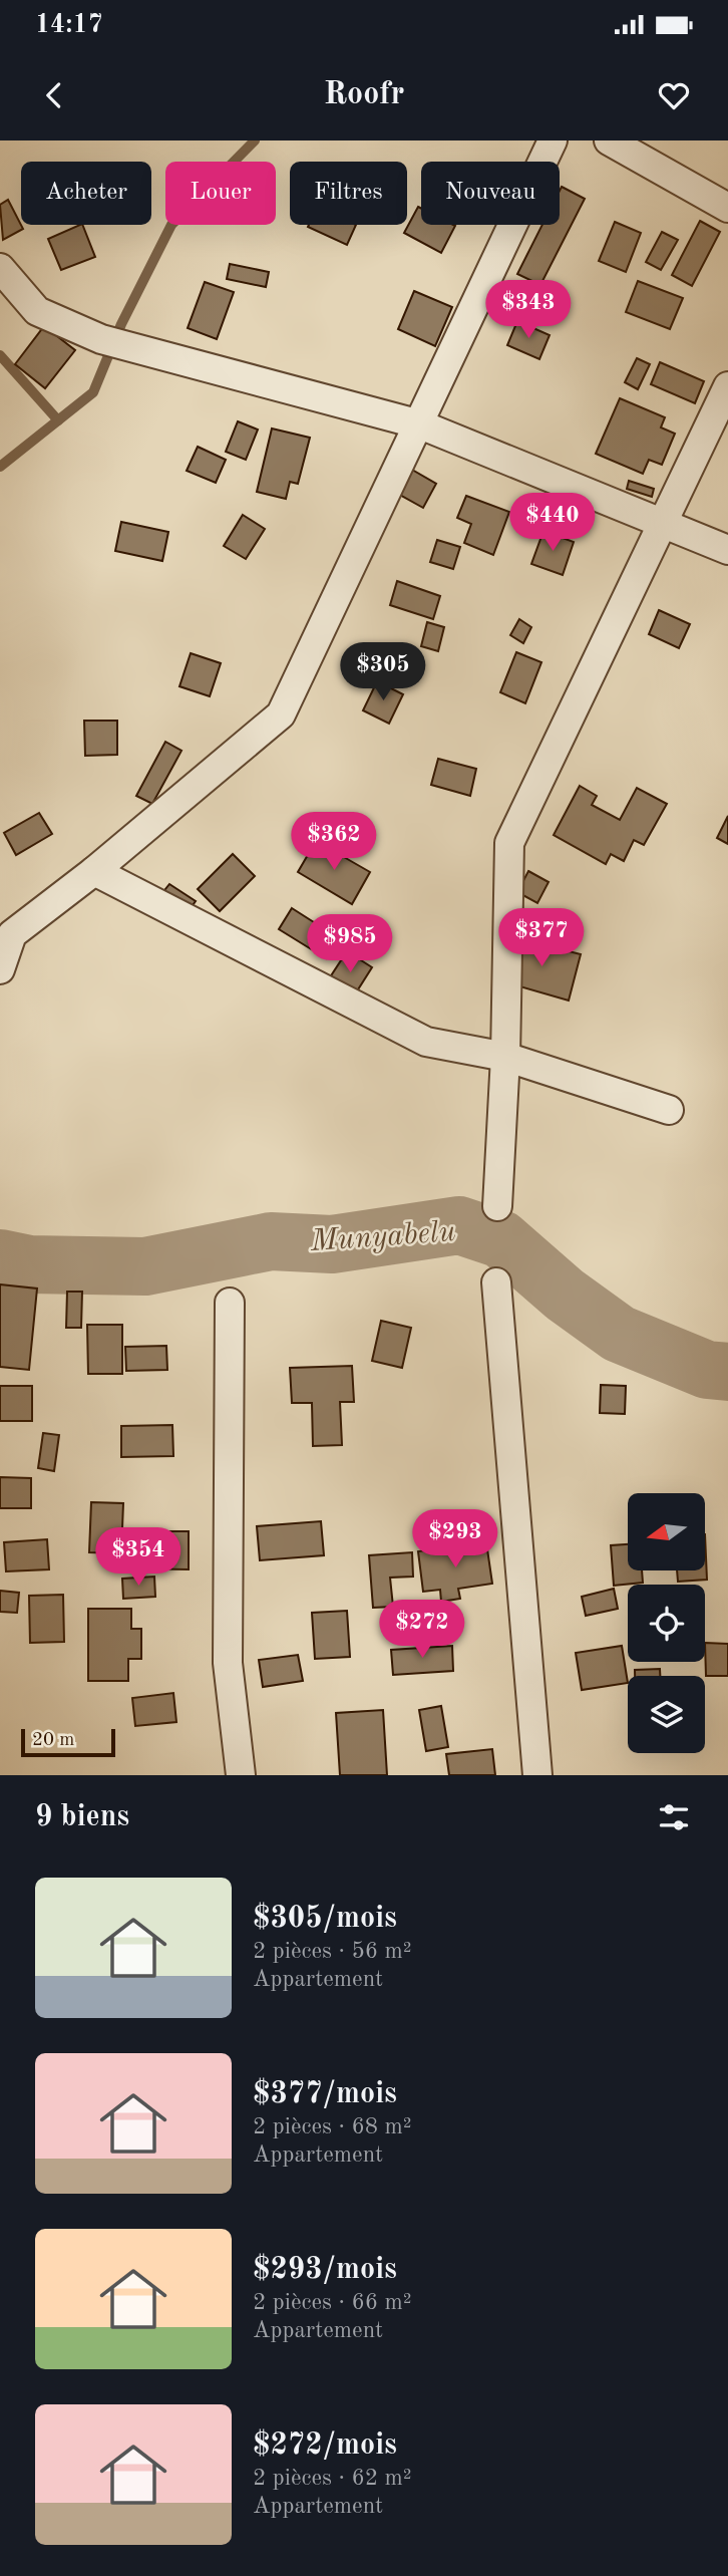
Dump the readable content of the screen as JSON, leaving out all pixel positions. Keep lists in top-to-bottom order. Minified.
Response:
{"water":["Munyabelu"],"scale_bar":"20 m","north":"left","page":{"status":"14:17","header":"Roofr","chip":["Acheter","Louer","Filtres","Nouveau"],"price":["$343","$440","$305","$362","$377","$985","$293","$354","$272"],"scale":"20 m","heading":"9 biens","list":[{"name":"$305/mois","note":"2 pièces · 56 m² · Appartement"},{"name":"$377/mois","note":"2 pièces · 68 m² · Appartement"},{"name":"$293/mois","note":"2 pièces · 66 m² · Appartement"},{"name":"$272/mois","note":"2 pièces · 62 m² · Appartement"}]}}
